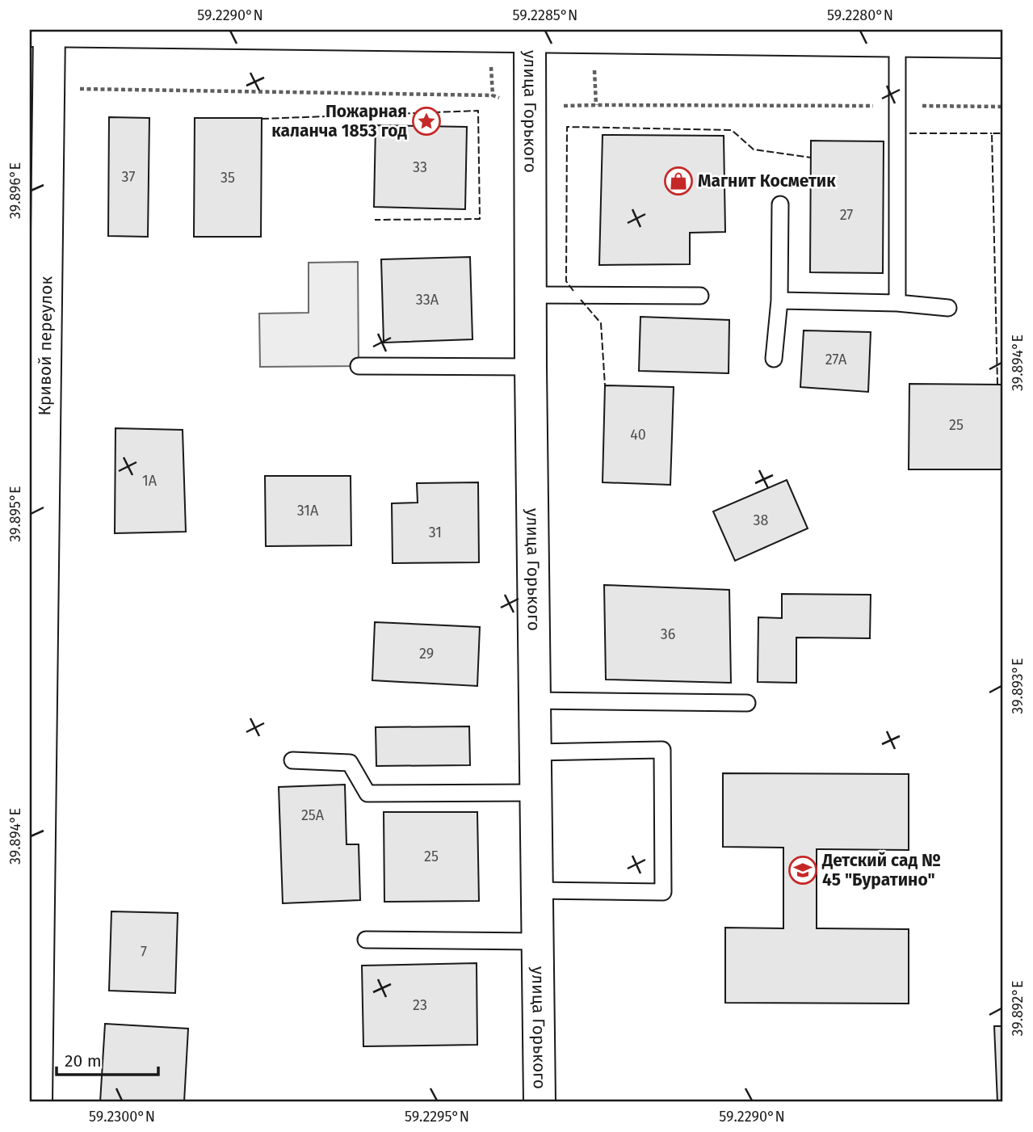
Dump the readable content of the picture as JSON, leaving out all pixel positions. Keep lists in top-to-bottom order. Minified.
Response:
{"streets":{"street":["улица Горького","Кривой переулок"]},"places":{"place":["Пожарная каланча 1853 год"],"shop":["Магнит Косметик"],"school or university":["Детский сад № 45 \"Буратино\""]},"house_numbers":["33","37","35","27","33А","27А","25","40","1А","31А","38","31","36","29","25А","25","7","23"],"scale_bar":"20 m","coordinates":["59.2290°N","59.2285°N","59.2280°N","39.896°E","39.894°E","39.895°E","39.893°E","39.892°E","59.2300°N","59.2295°N"]}
